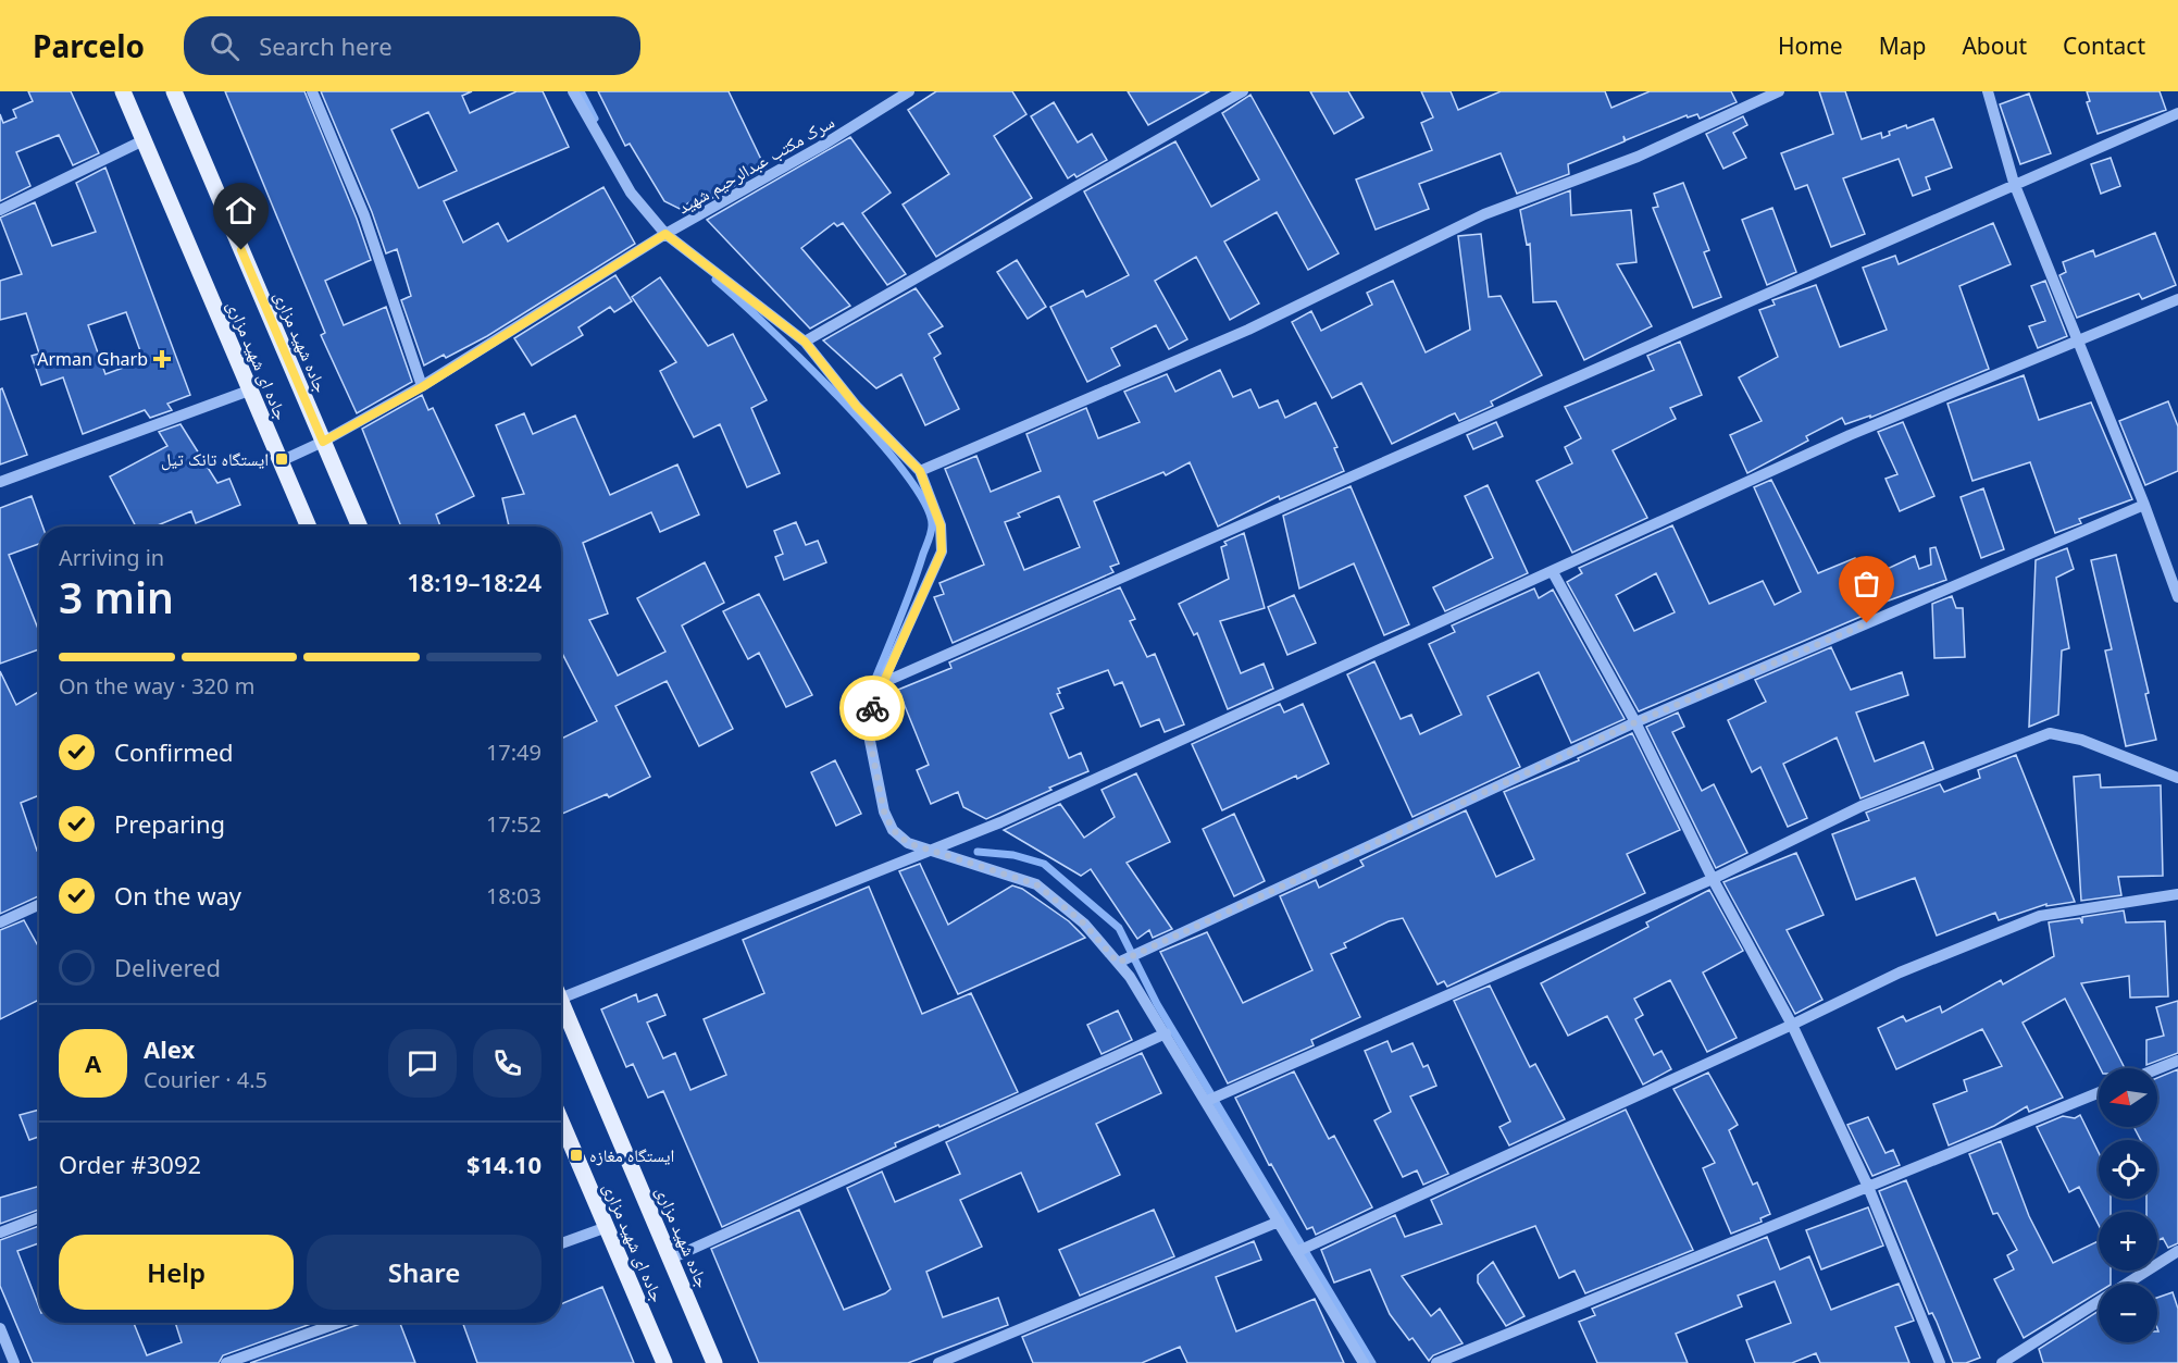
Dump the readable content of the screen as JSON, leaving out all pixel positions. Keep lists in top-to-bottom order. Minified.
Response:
{"streets":{"main road":["جاده شهید مزاری","جاده ای شهید مزاری"],"street":["سرک مکتب عبدالرحیم شهید"]},"crossings":[["سرک مکتب عبدالرحیم شهید","جاده شهید مزاری"],["سرک مکتب عبدالرحیم شهید","جاده ای شهید مزاری"]],"places":{"health":["Arman Gharb"],"transit":["ایستگاه تانک تیل","ایستگاه مغازه"]},"north":"left","page":{"header":"Parcelo","search":"Search here","nav":["Home","Map","About","Contact"],"heading":["3 min","Arriving in","18:19–18:24"],"panel":["Alex","Courier · 4.5","Order #3092","$14.10"],"bar":"On the way · 320 m","list":[["Confirmed","17:49"],["Preparing","17:52"],["On the way","18:03"],"Delivered"],"round":"A","map_buttons":["+","−"],"buttons":["Help","Share"]}}
